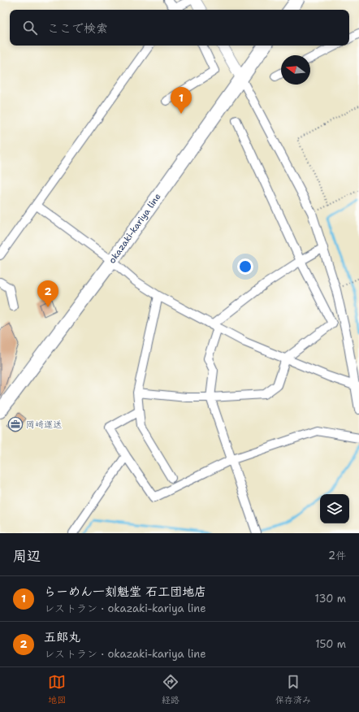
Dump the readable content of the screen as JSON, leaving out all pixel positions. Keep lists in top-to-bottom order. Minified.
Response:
{"streets":{"main road":["okazaki-kariya line"]},"places":{"office":["岡崎運送"]},"north":"left","page":{"search":"ここで検索","pins":["1","2"],"heading":["周辺","2件"],"list":[{"mark":"1","name":"らーめん一刻魁堂 石工団地店","note":"レストラン · okazaki-kariya line","value":"130 m"},{"mark":"2","name":"五郎丸","note":"レストラン · okazaki-kariya line","value":"150 m"}],"nav":["地図","経路","保存済み"]}}
